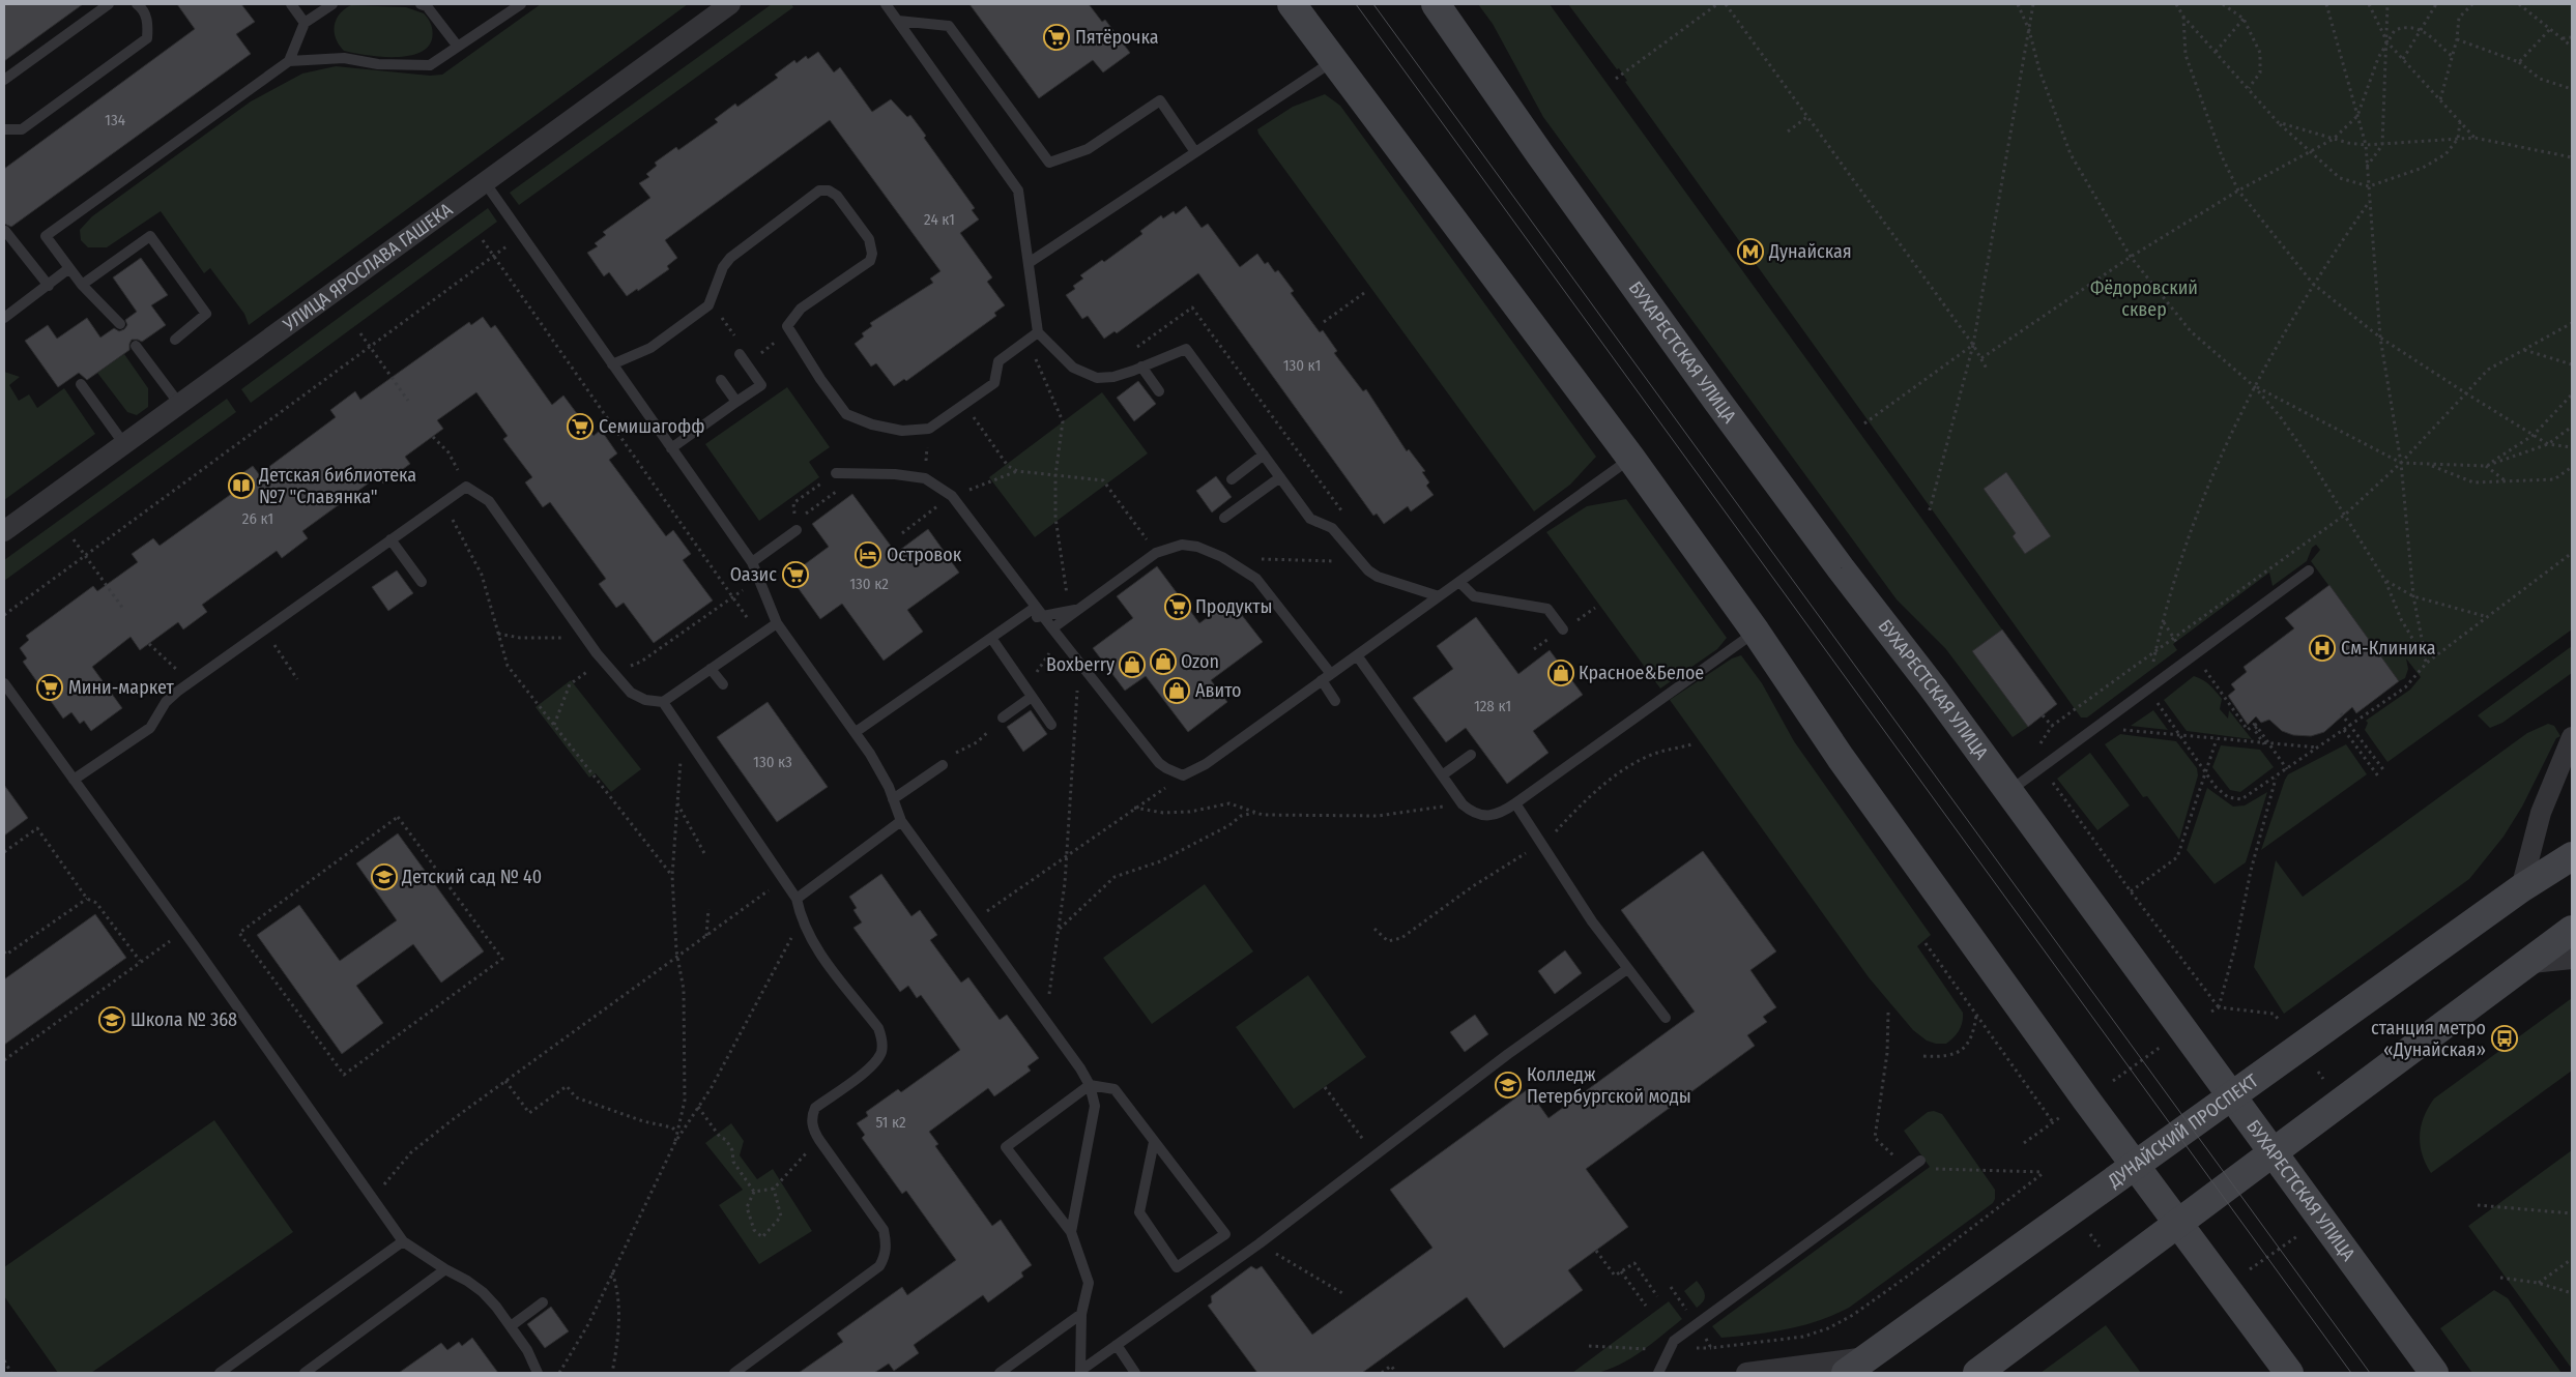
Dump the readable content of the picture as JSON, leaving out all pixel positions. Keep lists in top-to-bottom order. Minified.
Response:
{"streets":{"street":["УЛИЦА ЯРОСЛАВА ГАШЕКА","БУХАРЕСТСКАЯ УЛИЦА","ДУНАЙСКИЙ ПРОСПЕКТ"]},"crossings":[["БУХАРЕСТСКАЯ УЛИЦА","ДУНАЙСКИЙ ПРОСПЕКТ"]],"parks":["Фёдоровский сквер"],"places":{"supermarket":["Пятёрочка","Семишагофф","Оазис","Продукты","Мини-маркет"],"metro station":["Дунайская"],"library":["Детская библиотека №7 \"Славянка\""],"hotel":["Островок"],"hospital":["См-Клиника"],"shop":["Ozon","Boxberry","Красное&Белое","Авито"],"school or university":["Детский сад № 40","Школа № 368","Колледж Петербургской моды"],"bus stop":["станция метро «Дунайская»"]},"house_numbers":["134","24 к1","130 к1","26 к1","130 к2","128 к1","130 к3","51 к2"]}
